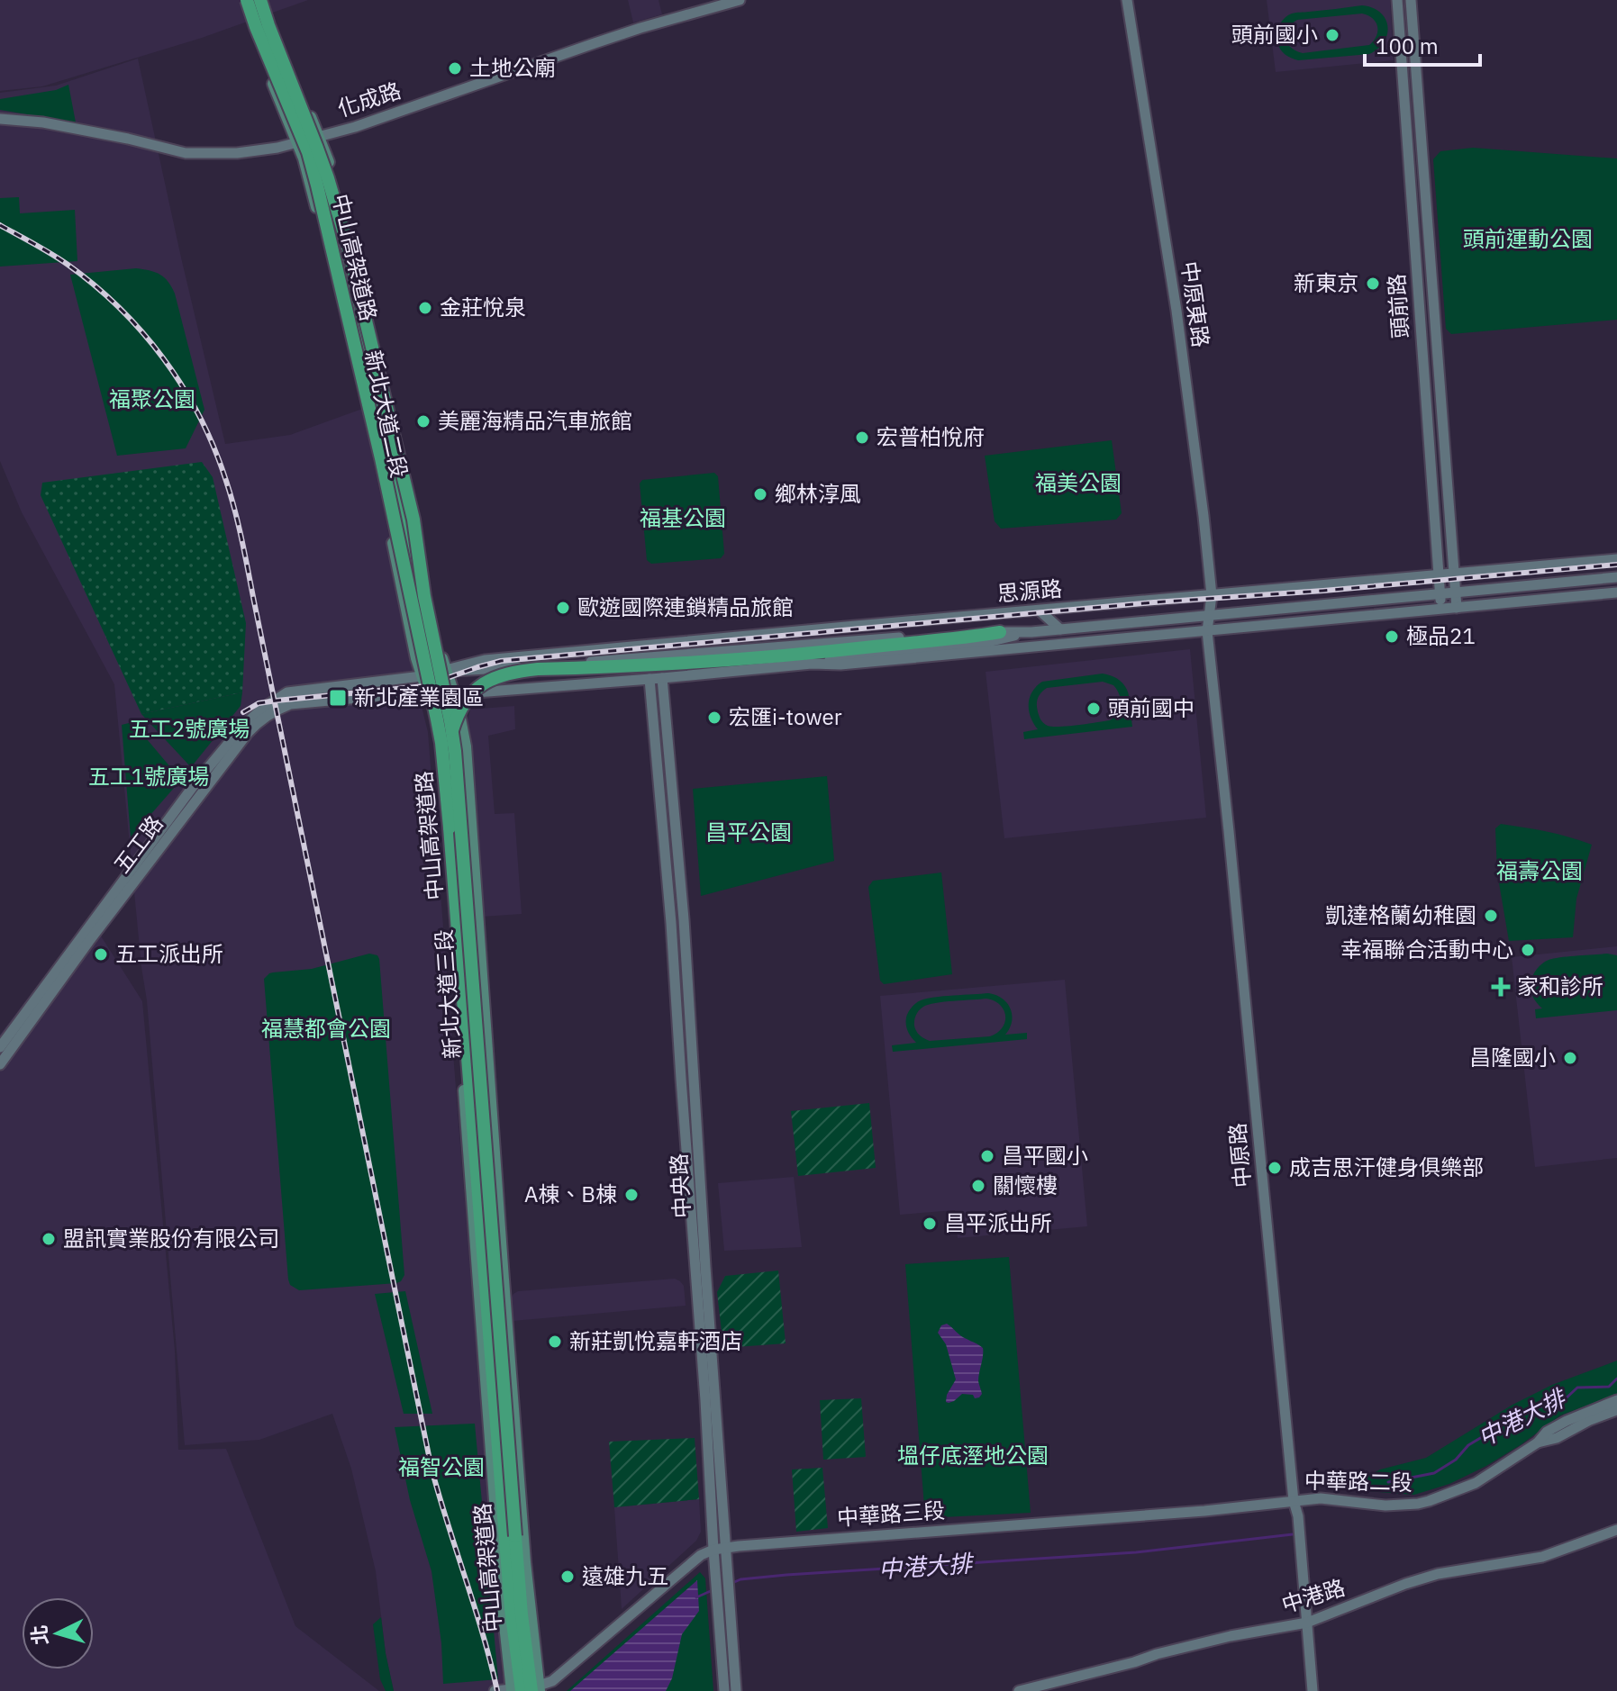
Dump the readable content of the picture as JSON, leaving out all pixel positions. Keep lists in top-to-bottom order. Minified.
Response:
{"streets":{"highway":["中山高架道路"],"main road":["新北大道二段","新北大道三段"],"street":["化成路","中原東路","頭前路","思源路","五工路","中原路","中央路","中華路二段","中華路三段","中港路"]},"crossings":[["化成路","新北大道二段"],["中山高架道路","新北大道三段"],["中山高架道路","中華路三段"],["中原東路","思源路"],["中原東路","中原路"],["頭前路","思源路"],["新北大道二段","思源路"],["新北大道二段","五工路"],["新北大道二段","新北大道三段"],["思源路","五工路"],["思源路","新北大道三段"],["思源路","中原路"],["思源路","中央路"],["五工路","新北大道三段"],["新北大道三段","中華路三段"],["中原路","中華路二段"],["中原路","中華路三段"],["中原路","中港路"],["中央路","中華路三段"],["中華路二段","中華路三段"]],"water":["中港大排"],"parks":["頭前運動公園","福聚公園","福美公園","福基公園","五工2號廣場","五工1號廣場","昌平公園","福壽公園","福慧都會公園","塭仔底溼地公園","福智公園"],"places":{"other":["頭前國小","土地公廟","新東京","金莊悅泉","美麗海精品汽車旅館","宏普柏悅府","鄉林淳風","歐遊國際連鎖精品旅館","極品21","頭前國中","宏匯i-tower","凱達格蘭幼稚園","幸福聯合活動中心","五工派出所","昌隆國小","昌平國小","成吉思汗健身俱樂部","關懷樓","A棟、B棟","昌平派出所","盟訊實業股份有限公司","新莊凱悅嘉軒酒店","遠雄九五"],"transit":["新北產業園區"],"health":["家和診所"]},"scale_bar":"100 m","north":"left"}
